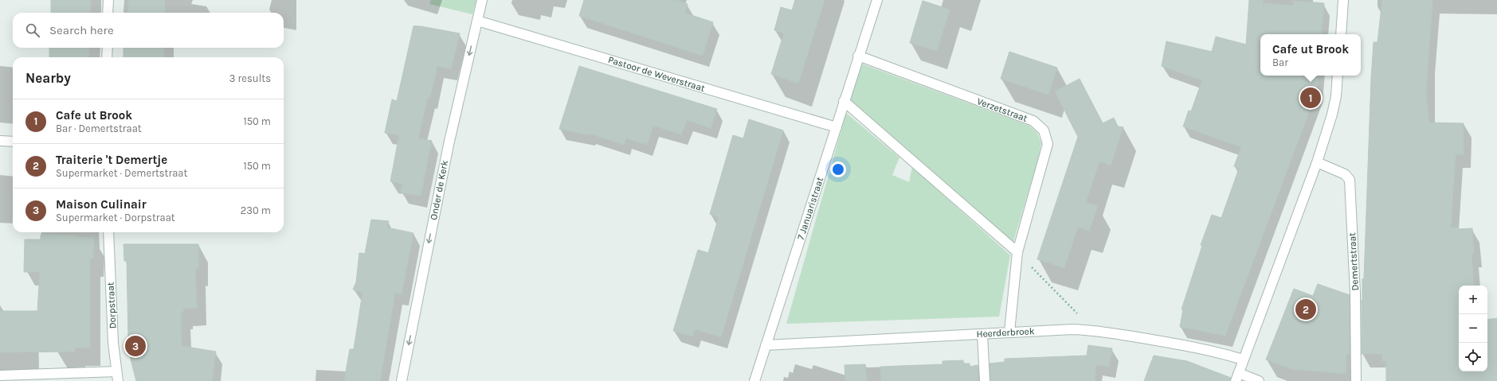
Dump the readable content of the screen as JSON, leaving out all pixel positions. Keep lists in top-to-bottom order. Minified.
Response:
{"streets":{"street":["Pastoor de Weverstraat","Verzetstraat","Onder de Kerk","7 Januaristraat","Demertstraat","Dorpstraat","Heerderbroek"]},"crossings":[["Pastoor de Weverstraat","Onder de Kerk"],["Pastoor de Weverstraat","7 Januaristraat"],["Verzetstraat","7 Januaristraat"],["Verzetstraat","Heerderbroek"],["7 Januaristraat","Heerderbroek"]],"one_way":["Onder de Kerk"],"page":{"search":"Search here","popup":["Cafe ut Brook","Bar"],"heading":["Nearby","3 results"],"pins":["1","2","3"],"list":[{"mark":"1","name":"Cafe ut Brook","note":"Bar · Demertstraat","value":"150 m"},{"mark":"2","name":"Traiterie 't Demertje","note":"Supermarket · Demertstraat","value":"150 m"},{"mark":"3","name":"Maison Culinair","note":"Supermarket · Dorpstraat","value":"230 m"}],"map_buttons":["+","−"]}}
